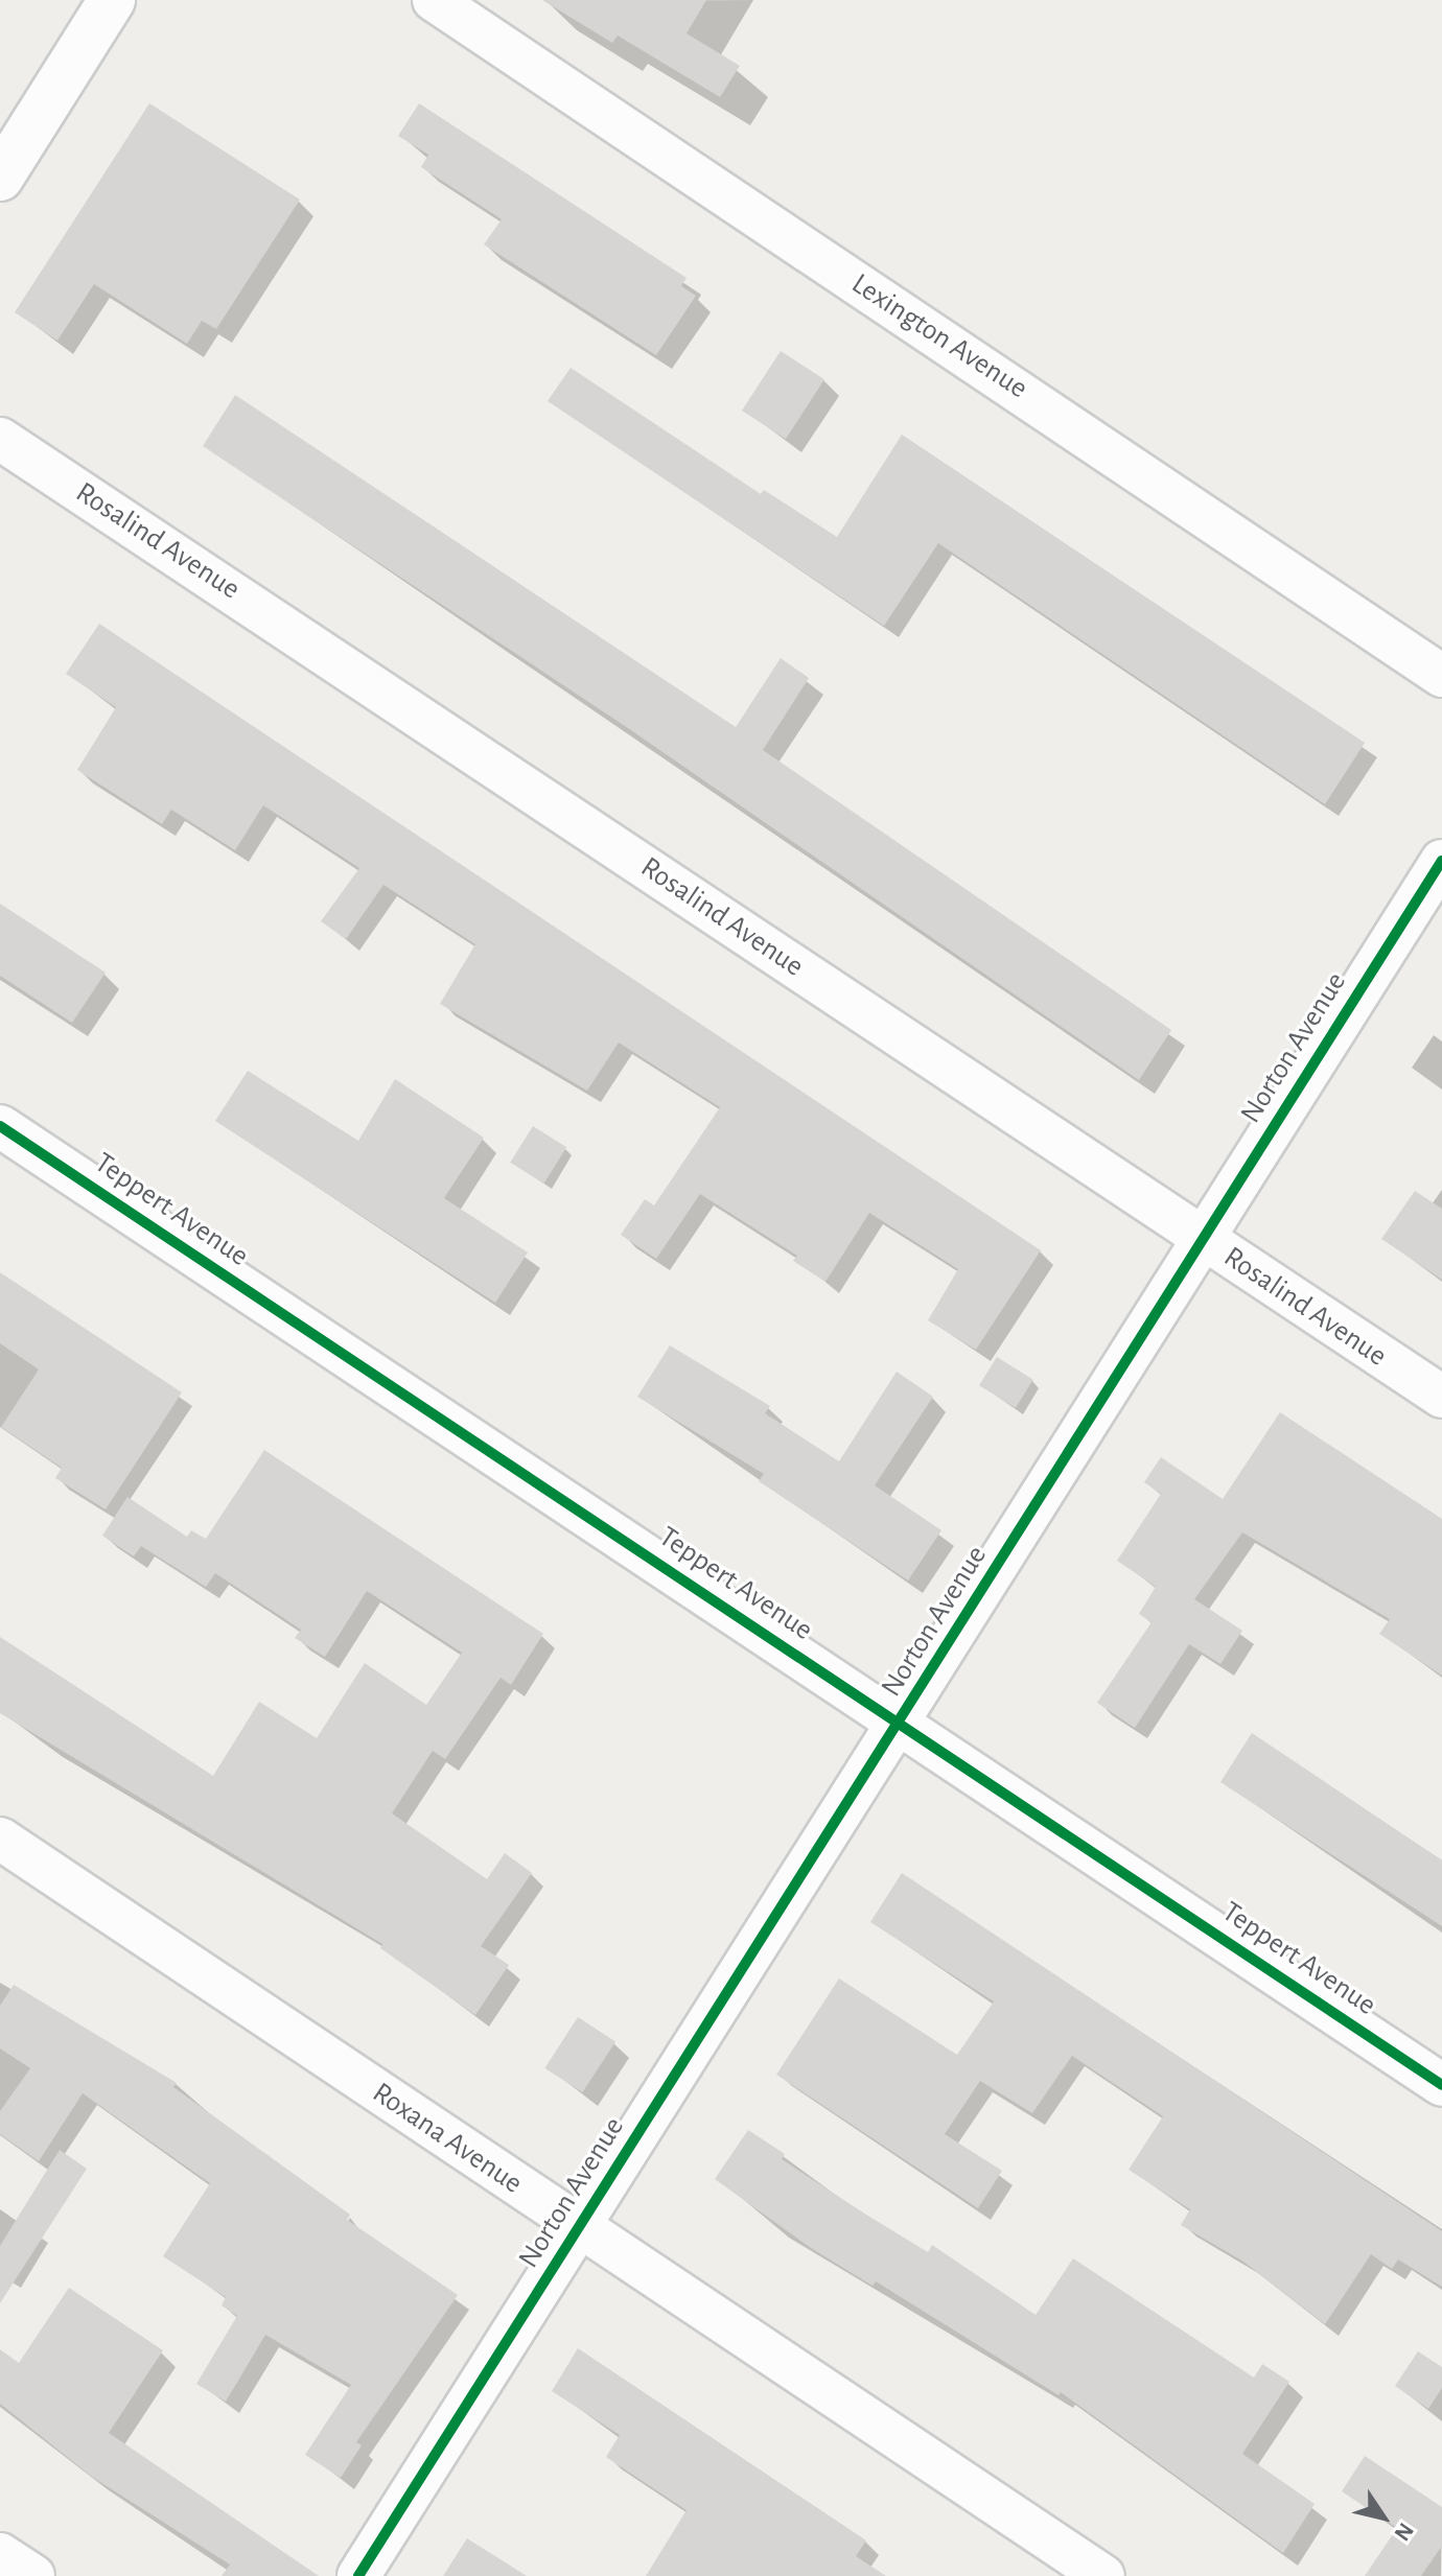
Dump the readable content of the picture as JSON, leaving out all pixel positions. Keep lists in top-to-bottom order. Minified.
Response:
{"streets":{"street":["Lexington Avenue","Rosalind Avenue","Norton Avenue","Teppert Avenue","Roxana Avenue"]},"crossings":[["Rosalind Avenue","Norton Avenue"],["Norton Avenue","Teppert Avenue"],["Norton Avenue","Roxana Avenue"]],"north":"bottom right"}
